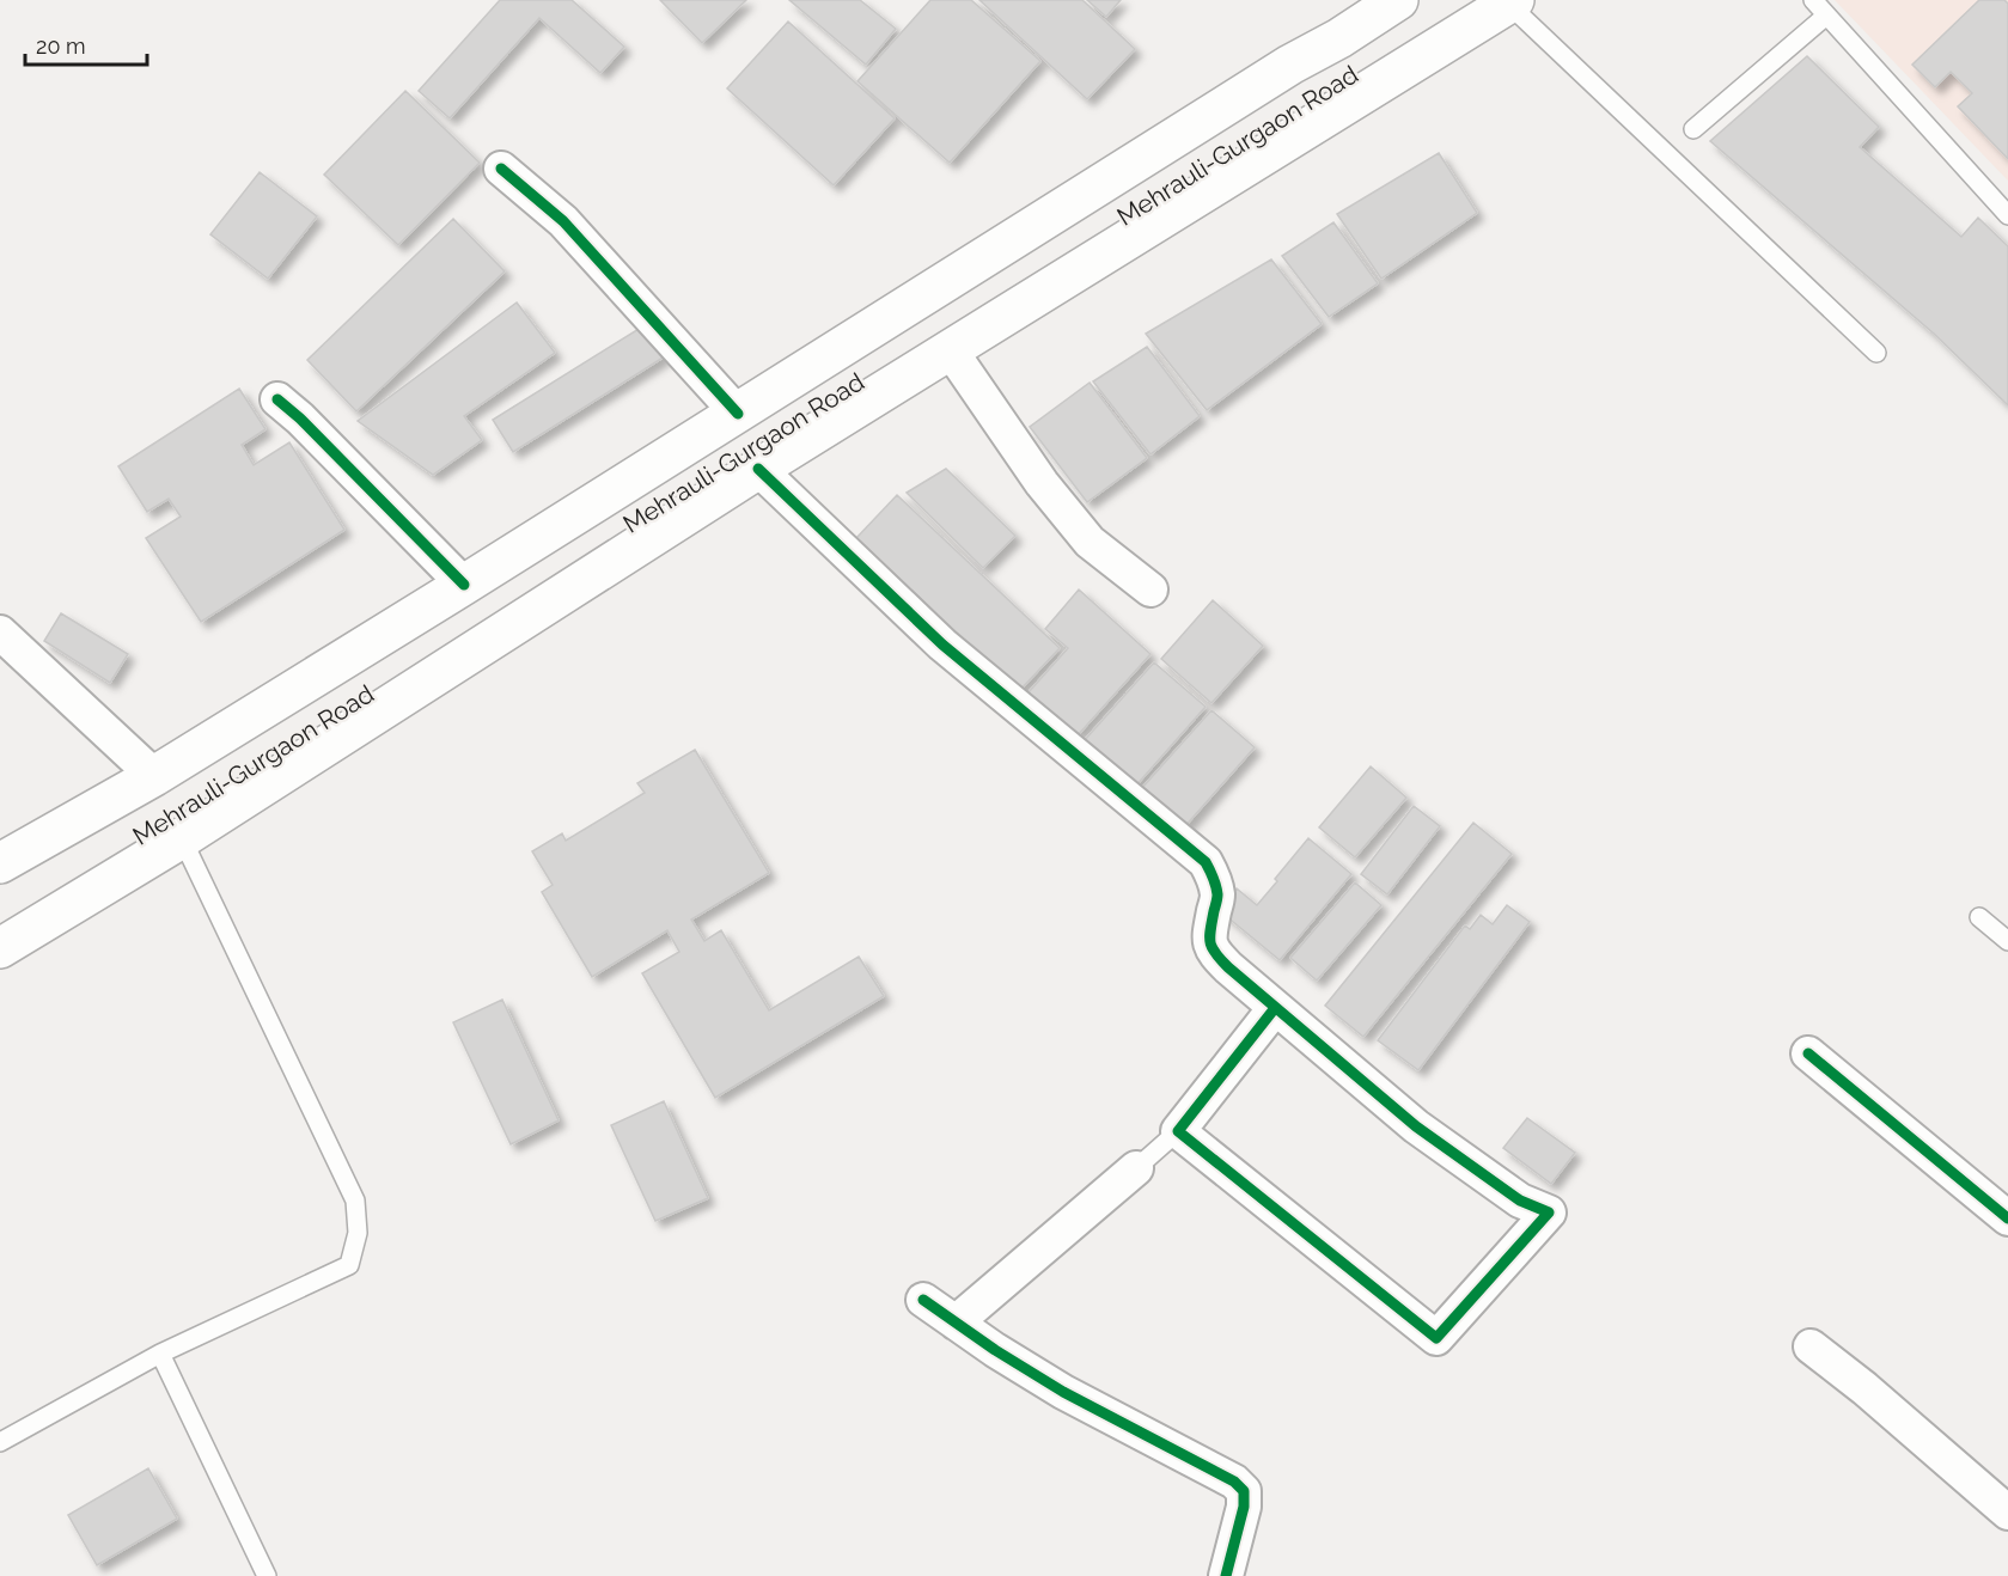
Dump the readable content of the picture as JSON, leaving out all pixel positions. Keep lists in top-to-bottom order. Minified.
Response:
{"streets":{"main road":["Mehrauli-Gurgaon Road"]},"scale_bar":"20 m"}
